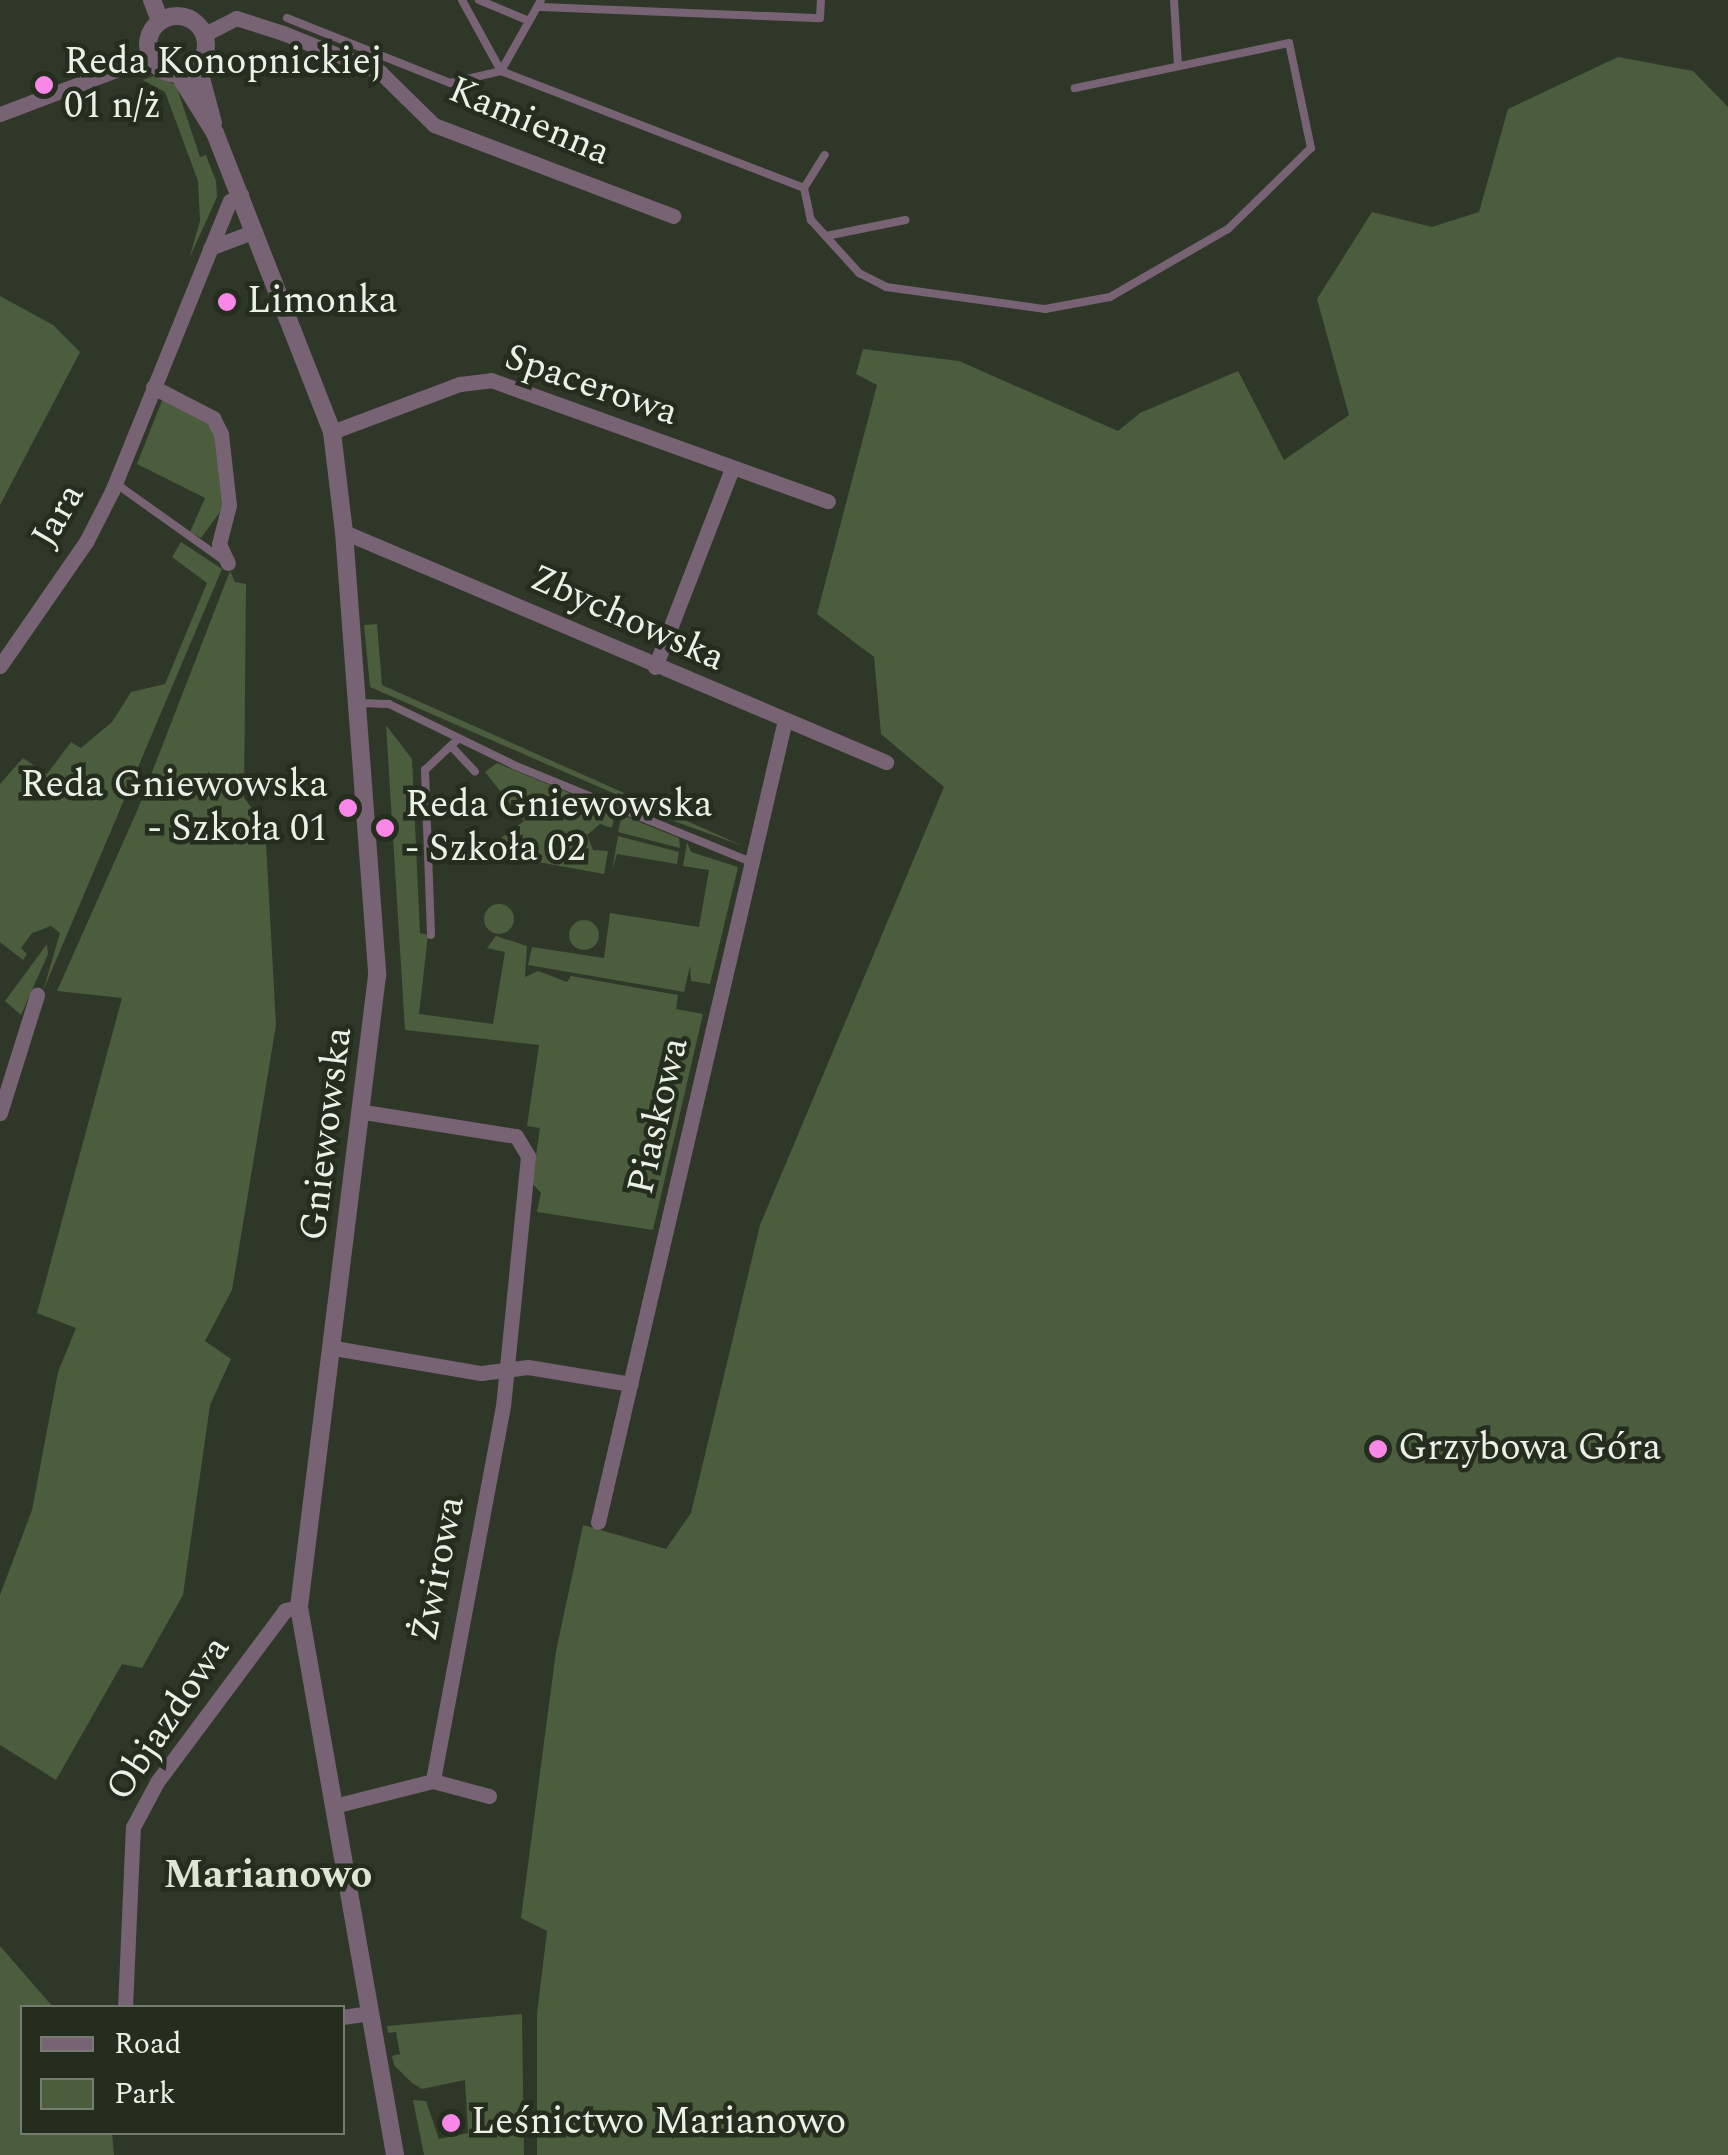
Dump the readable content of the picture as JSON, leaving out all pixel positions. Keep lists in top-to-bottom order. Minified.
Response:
{"streets":{"street":["Kamienna","Spacerowa","Jara","Zbychowska","Piaskowa","Gniewowska","Żwirowa","Objazdowa"]},"crossings":[["Kamienna","Gniewowska"],["Spacerowa","Gniewowska"],["Jara","Gniewowska"],["Zbychowska","Piaskowa"],["Zbychowska","Gniewowska"],["Gniewowska","Żwirowa"],["Gniewowska","Objazdowa"]],"districts":["Marianowo"],"places":["Reda Konopnickiej 01 n/ż","Limonka","Reda Gniewowska - Szkoła 01","Reda Gniewowska - Szkoła 02","Grzybowa Góra","Leśnictwo Marianowo"],"legend":["Road","Park"]}
